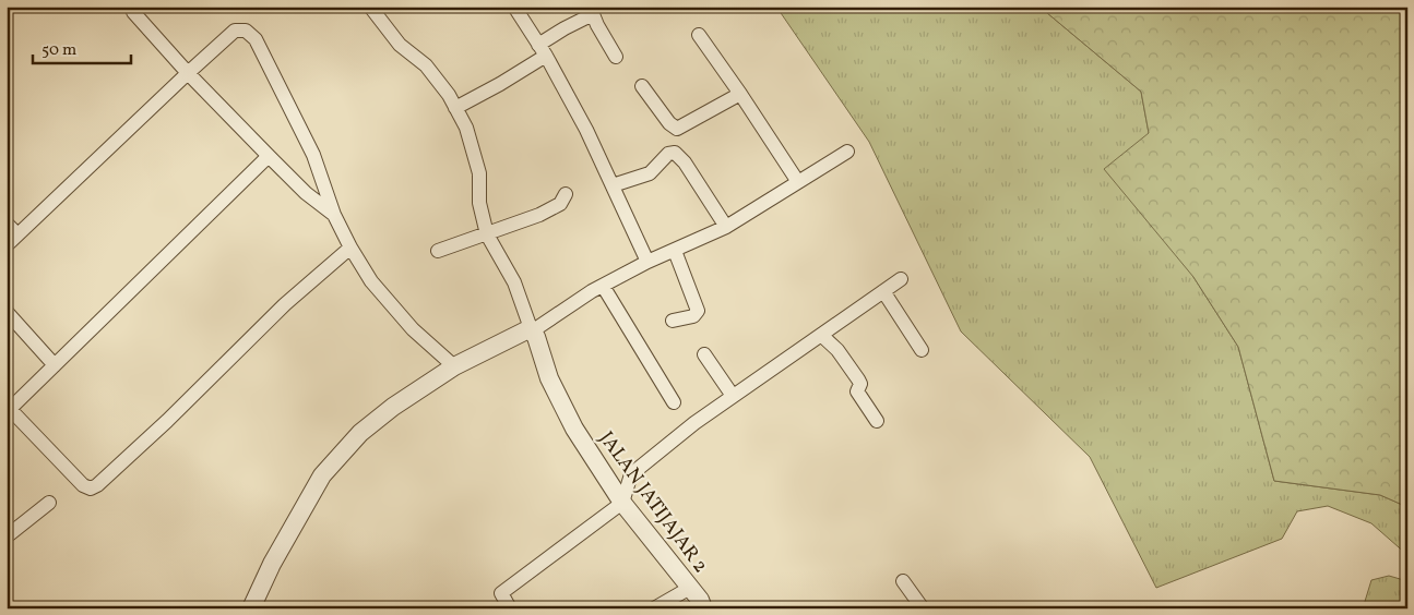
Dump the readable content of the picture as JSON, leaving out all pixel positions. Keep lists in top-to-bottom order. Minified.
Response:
{"streets":{"street":["JALAN JATIJAJAR 2"]},"scale_bar":"50 m"}
